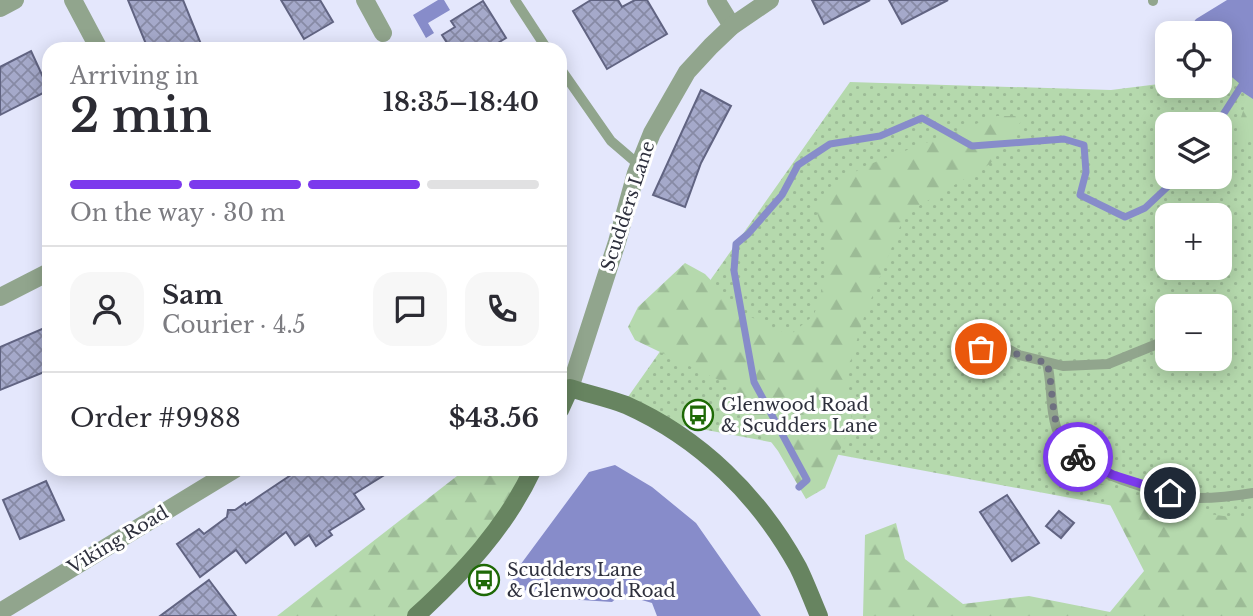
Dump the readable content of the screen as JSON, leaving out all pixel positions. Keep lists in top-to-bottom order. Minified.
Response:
{"streets":{"main road":["Scudders Lane"],"street":["Viking Road"]},"places":{"bus stop":["Glenwood Road & Scudders Lane","Scudders Lane & Glenwood Road"]},"page":{"map_buttons":["+","−"],"heading":["2 min","Arriving in","18:35–18:40"],"panel":["Sam","Courier · 4.5","Order #9988","$43.56"],"bar":"On the way · 30 m"}}
